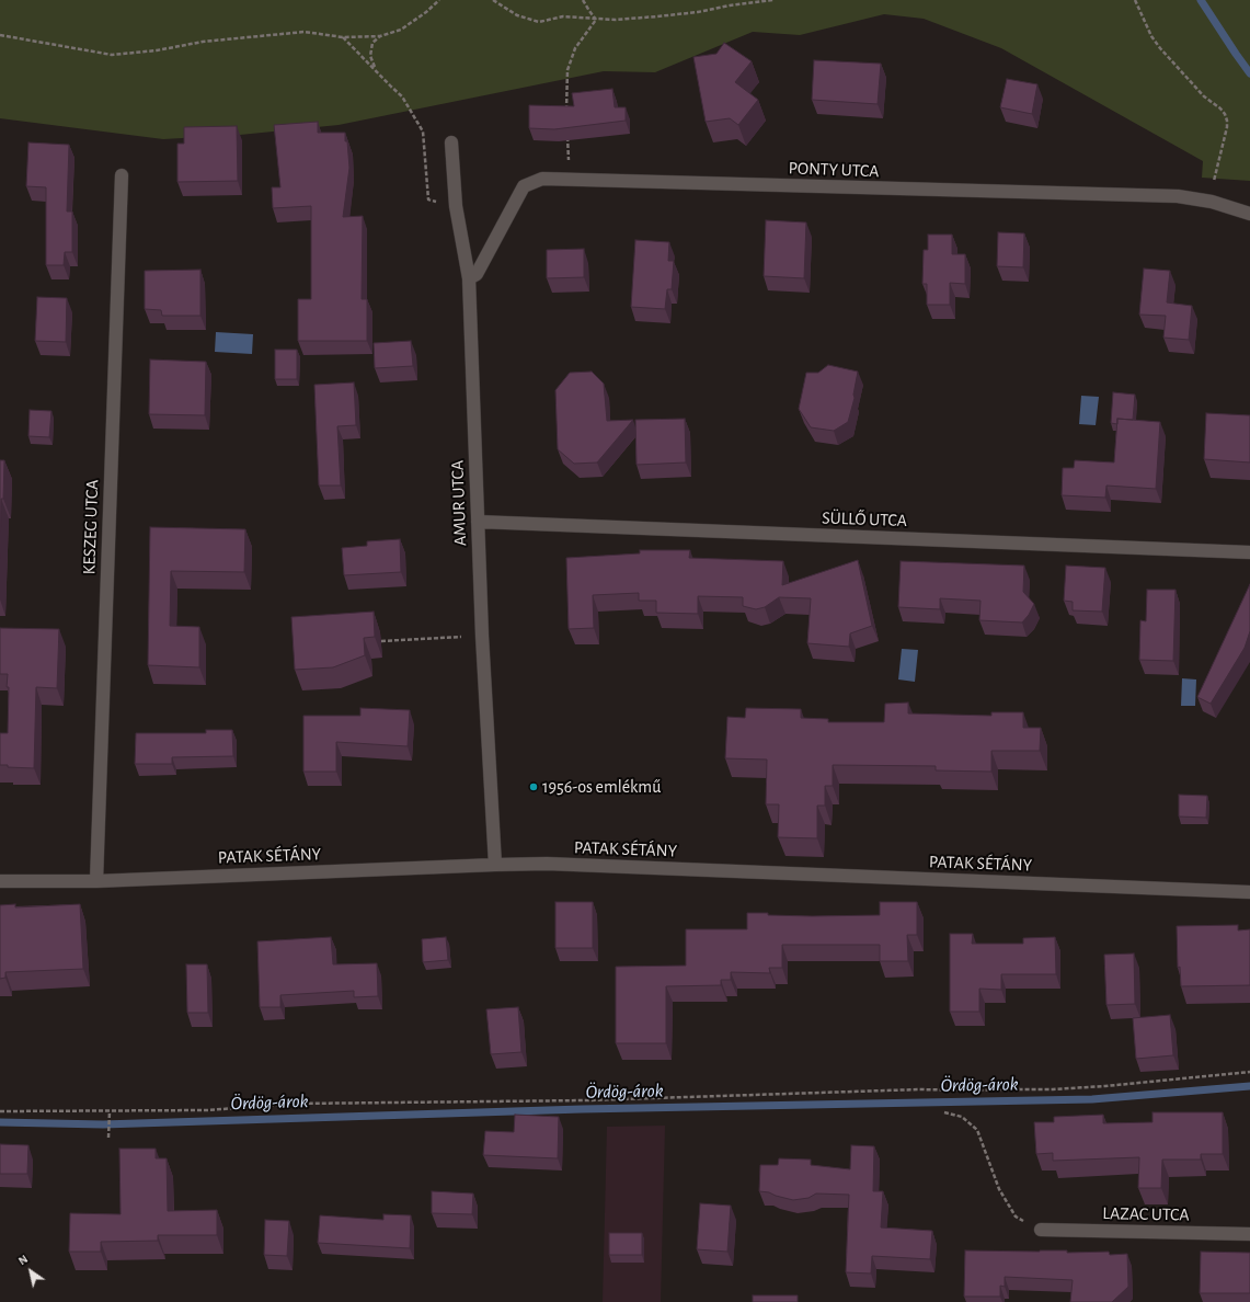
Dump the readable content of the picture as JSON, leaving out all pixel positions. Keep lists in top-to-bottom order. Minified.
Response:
{"streets":{"street":["PONTY UTCA","AMUR UTCA","SÜLLŐ UTCA","KESZEG UTCA","PATAK SÉTÁNY","LAZAC UTCA"]},"crossings":[["PONTY UTCA","AMUR UTCA"],["AMUR UTCA","SÜLLŐ UTCA"],["AMUR UTCA","PATAK SÉTÁNY"],["KESZEG UTCA","PATAK SÉTÁNY"]],"water":["Ördög-árok"],"places":["1956-os emlékmű"],"north":"top left"}
